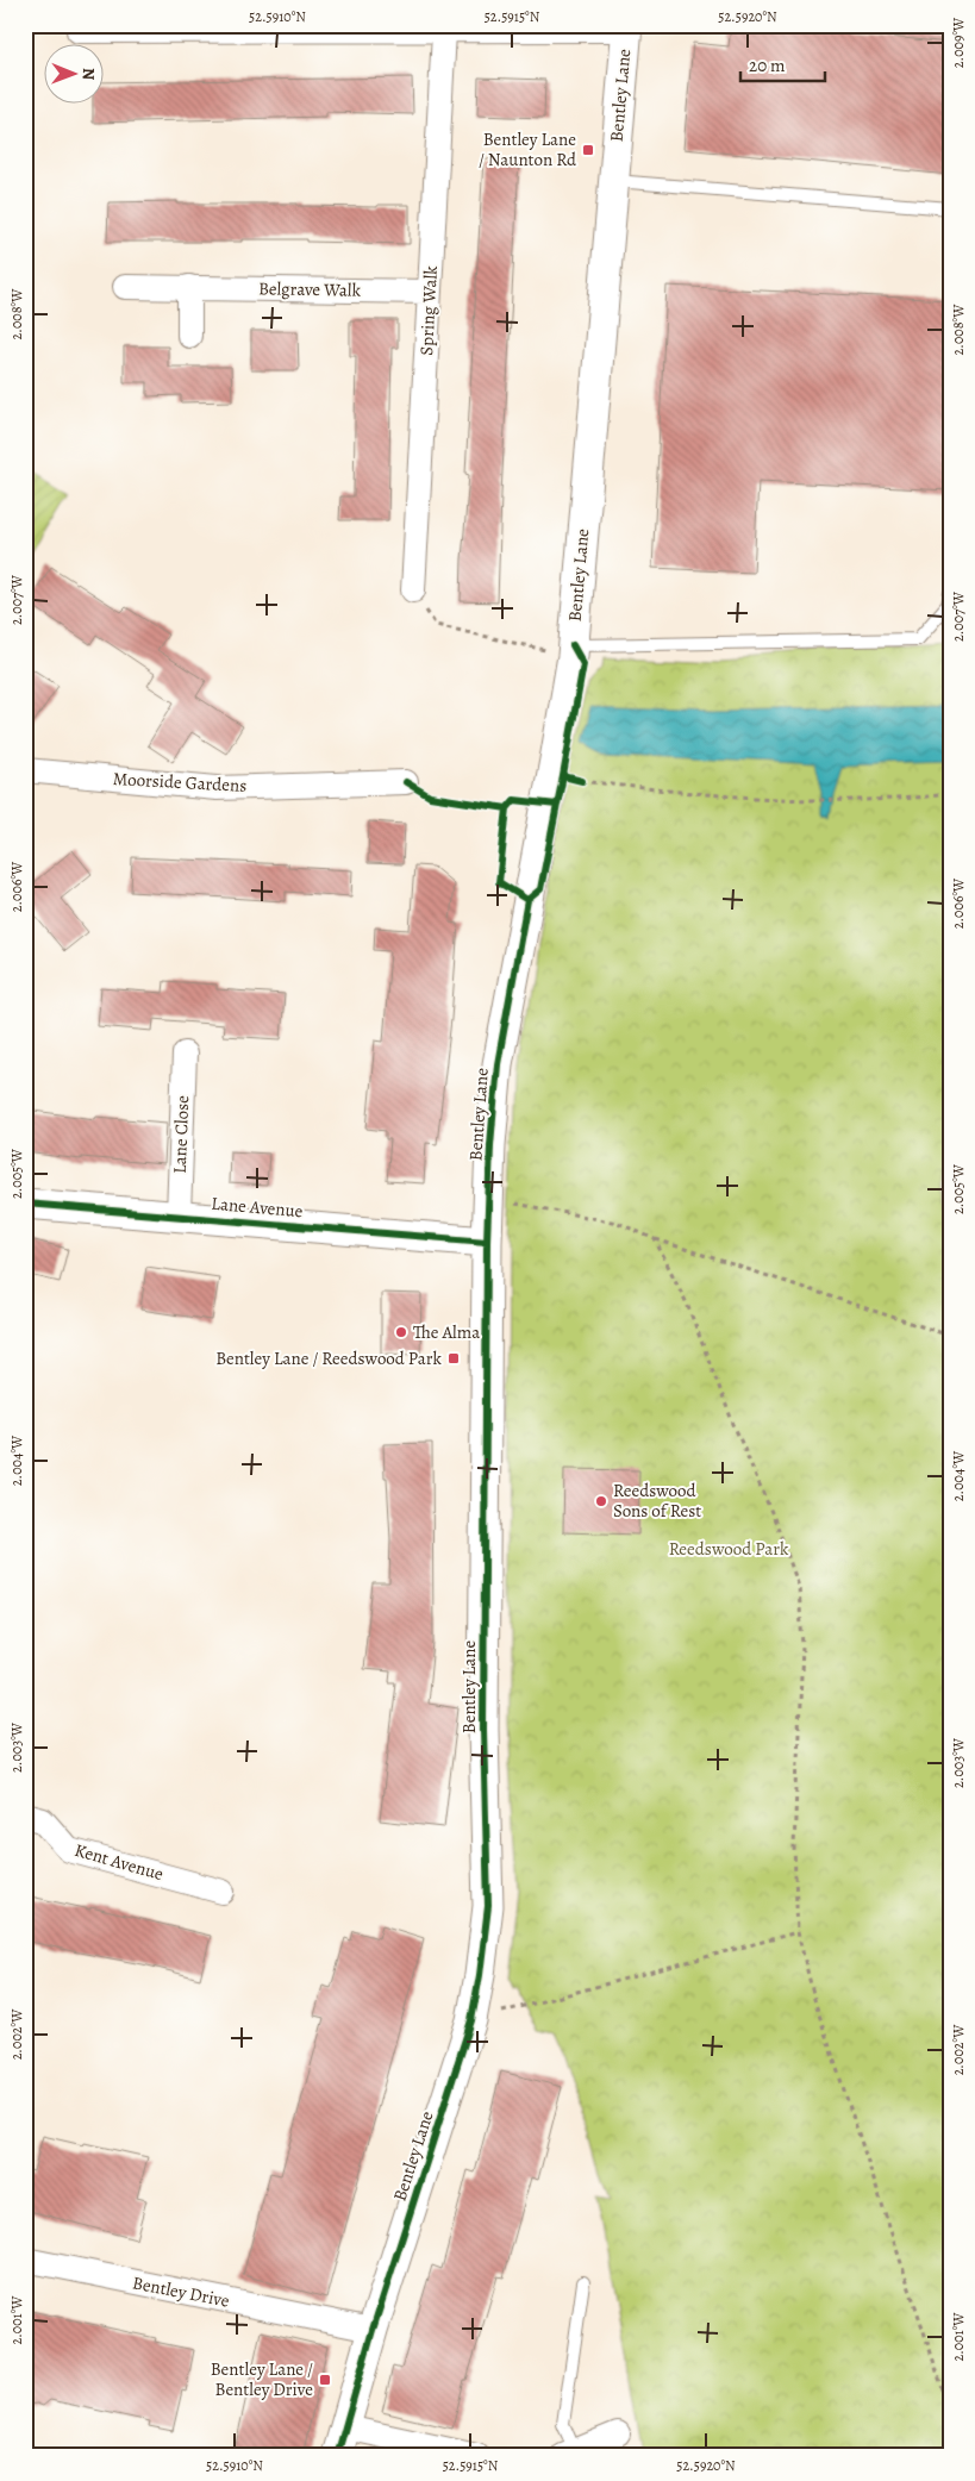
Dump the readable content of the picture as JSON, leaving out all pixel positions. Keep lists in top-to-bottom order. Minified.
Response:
{"streets":{"street":["Bentley Lane","Belgrave Walk","Spring Walk","Moorside Gardens","Lane Close","Lane Avenue","Kent Avenue","Bentley Drive"]},"crossings":[["Bentley Lane","Lane Avenue"],["Bentley Lane","Bentley Drive"],["Belgrave Walk","Spring Walk"],["Lane Close","Lane Avenue"]],"parks":["Reedswood Park"],"places":{"transit":["Bentley Lane / Naunton Rd","Bentley Lane / Reedswood Park","Bentley Lane / Bentley Drive"],"other":["The Alma","Reedswood Sons of Rest"]},"scale_bar":"20 m","north":"right","coordinates":["52.5910°N","52.5915°N","52.5920°N","2.009°W","2.008°W","2.007°W","2.006°W","2.005°W","2.004°W","2.003°W","2.002°W","2.001°W"]}
